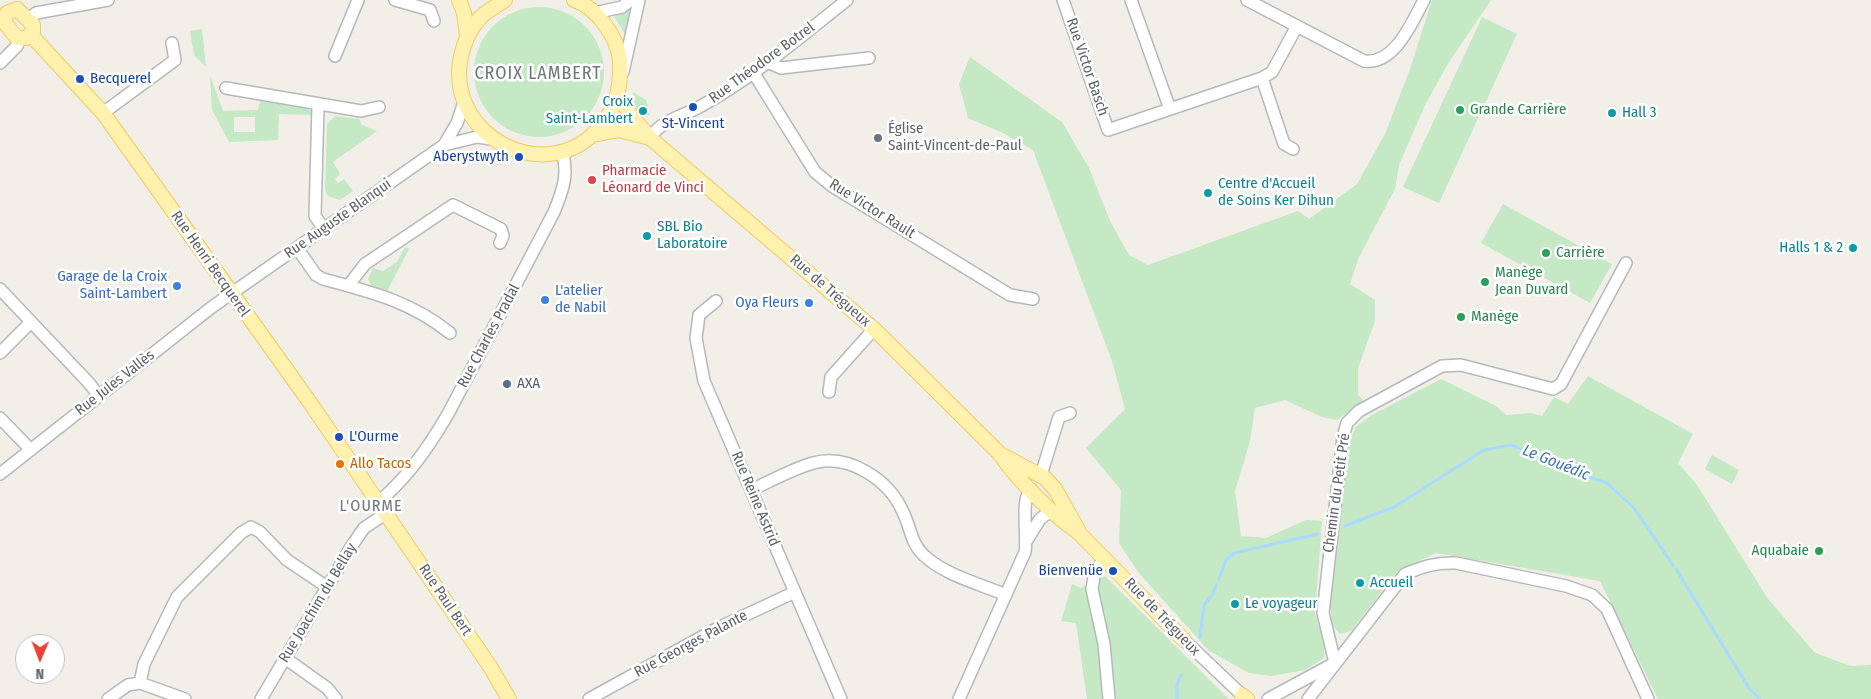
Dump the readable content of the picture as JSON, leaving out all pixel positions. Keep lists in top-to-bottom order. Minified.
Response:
{"streets":{"main road":["Rue Henri Becquerel","Rue de Trégueux","Rue Paul Bert"],"street":["Rue Théodore Botrel","Rue Victor Basch","Rue Victor Rault","Rue Auguste Blanqui","Rue Charles Pradal","Rue Jules Vallès","Chemin du Petit Pré","Rue Reine Astrid","Rue Joachim du Bellay","Rue Georges Palante"]},"crossings":[["Rue Théodore Botrel","Rue Victor Rault"],["Rue Théodore Botrel","Rue de Trégueux"],["Rue Auguste Blanqui","Rue Henri Becquerel"],["Rue Auguste Blanqui","Rue Jules Vallès"],["Rue Henri Becquerel","Rue Charles Pradal"],["Rue Henri Becquerel","Rue Jules Vallès"],["Rue Henri Becquerel","Rue Paul Bert"],["Rue Henri Becquerel","Rue Joachim du Bellay"],["Rue Charles Pradal","Rue Paul Bert"],["Rue Charles Pradal","Rue Joachim du Bellay"],["Rue Reine Astrid","Rue Georges Palante"],["Rue Paul Bert","Rue Joachim du Bellay"]],"districts":["CROIX LAMBERT","L'OURME"],"water":["Le Gouédic"],"places":["Becquerel","St-Vincent","Grande Carrière","Croix Saint-Lambert","Hall 3","Église Saint-Vincent-de-Paul","Aberystwyth","Pharmacie Léonard de Vinci","Centre d'Accueil de Soins Ker Dihun","SBL Bio Laboratoire","Halls 1 & 2","Carrière","Manège Jean Duvard","Garage de la Croix Saint-Lambert","L'atelier de Nabil","Oya Fleurs","Manège","AXA","L'Ourme","Allo Tacos","Aquabaie","Bienvenüe","Accueil","Le voyageur"],"north":"bottom"}
